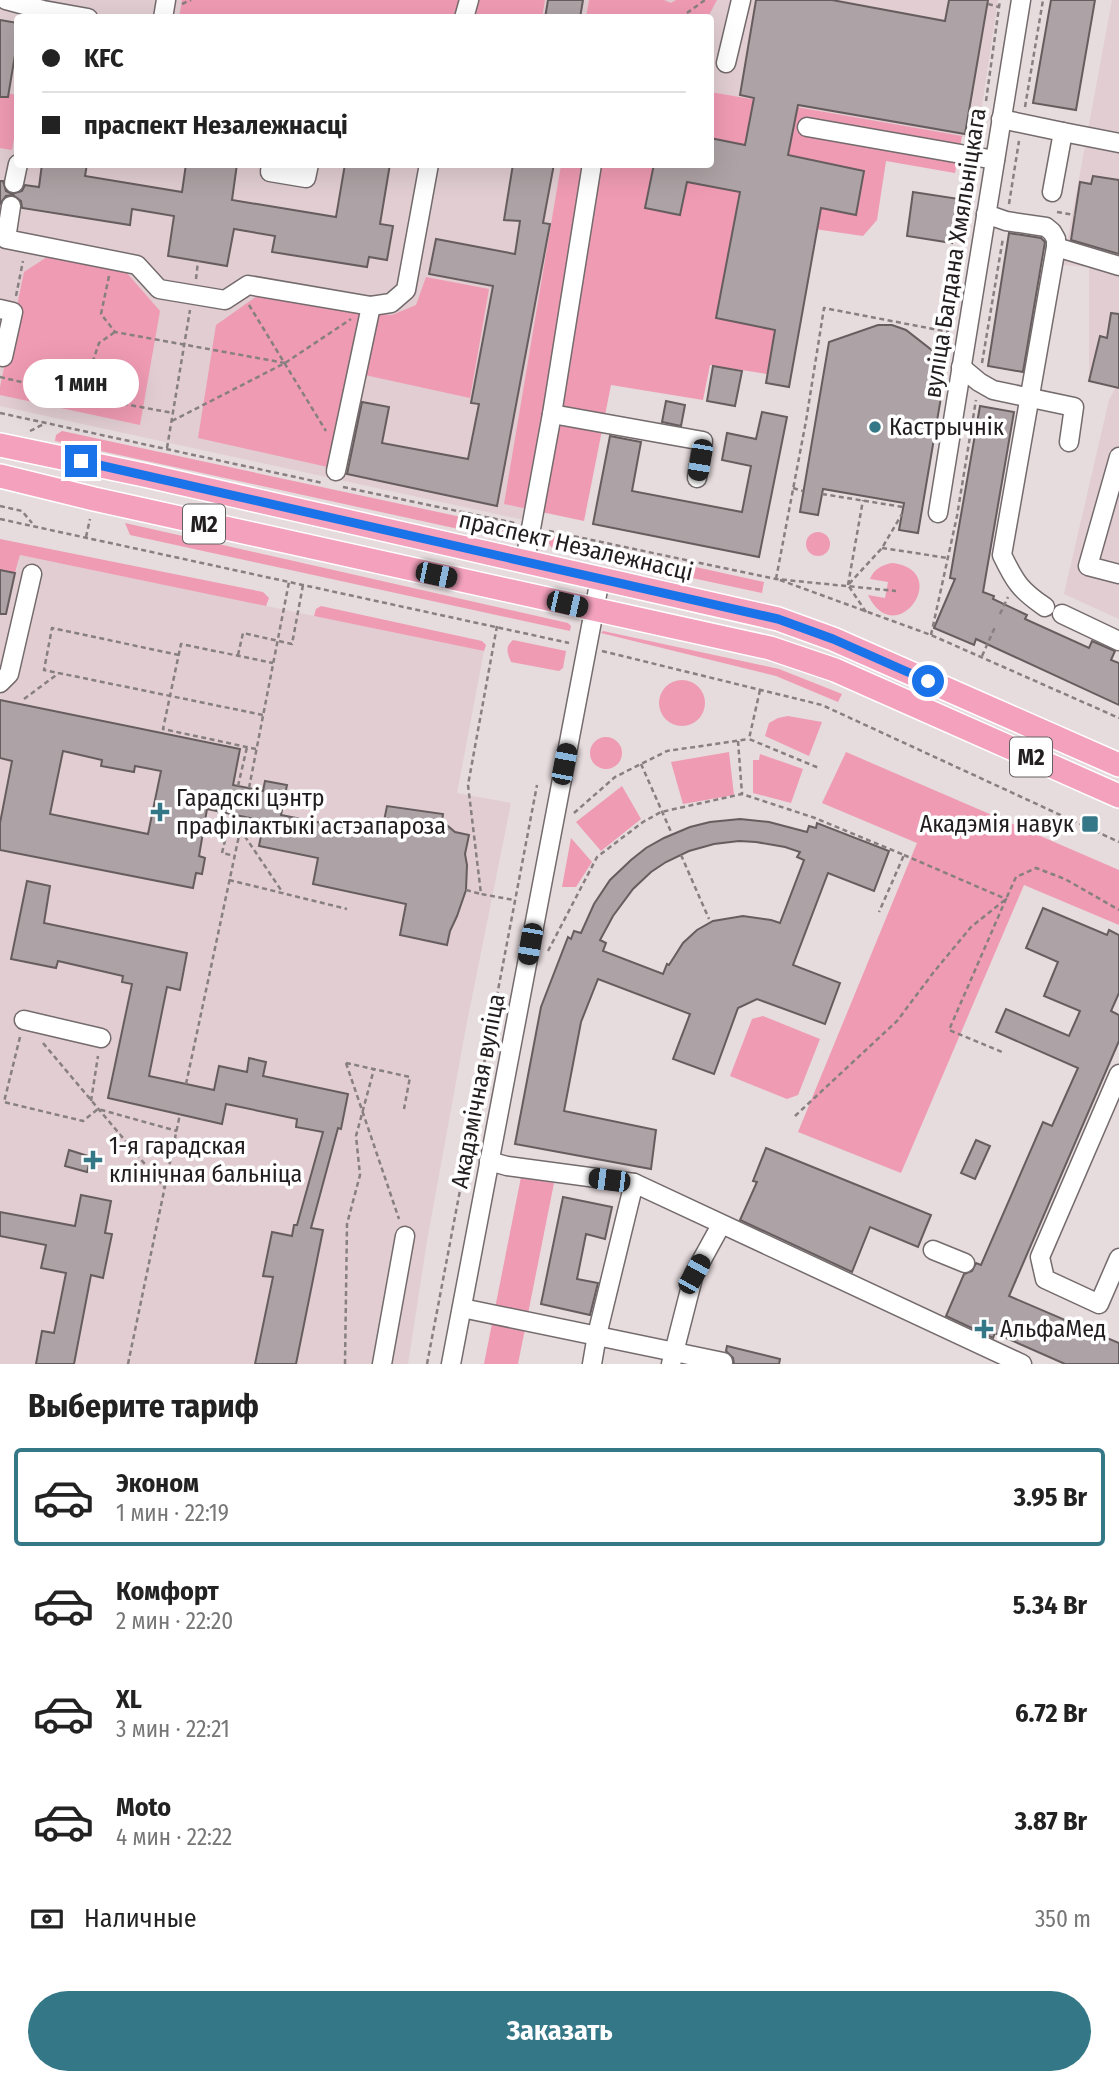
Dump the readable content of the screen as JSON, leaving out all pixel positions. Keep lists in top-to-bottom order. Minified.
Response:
{"streets":{"main road":["М2","праспект Незалежнасці"],"street":["вуліца Багдана Хмяльніцкага","Акадэмічная вуліца"]},"crossings":[["М2","Акадэмічная вуліца"],["праспект Незалежнасці","Акадэмічная вуліца"]],"places":{"other":["Кастрычнік"],"health":["Гарадскі цэнтр прафілактыкі астэапароза","1-я гарадская клінічная бальніца","АльфаМед"],"transit":["Акадэмія навук"]},"page":{"banner":["KFC","праспект Незалежнасці"],"bubble":"1 мин","heading":"Выберите тариф","list":[{"name":"Эконом","note":"1 мин · 22:19","value":"3.95 Br"},{"name":"Комфорт","note":"2 мин · 22:20","value":"5.34 Br"},{"name":"XL","note":"3 мин · 22:21","value":"6.72 Br"},{"name":"Moto","note":"4 мин · 22:22","value":"3.87 Br"}],"pay":["Наличные","350 m"],"buttons":"Заказать"}}
